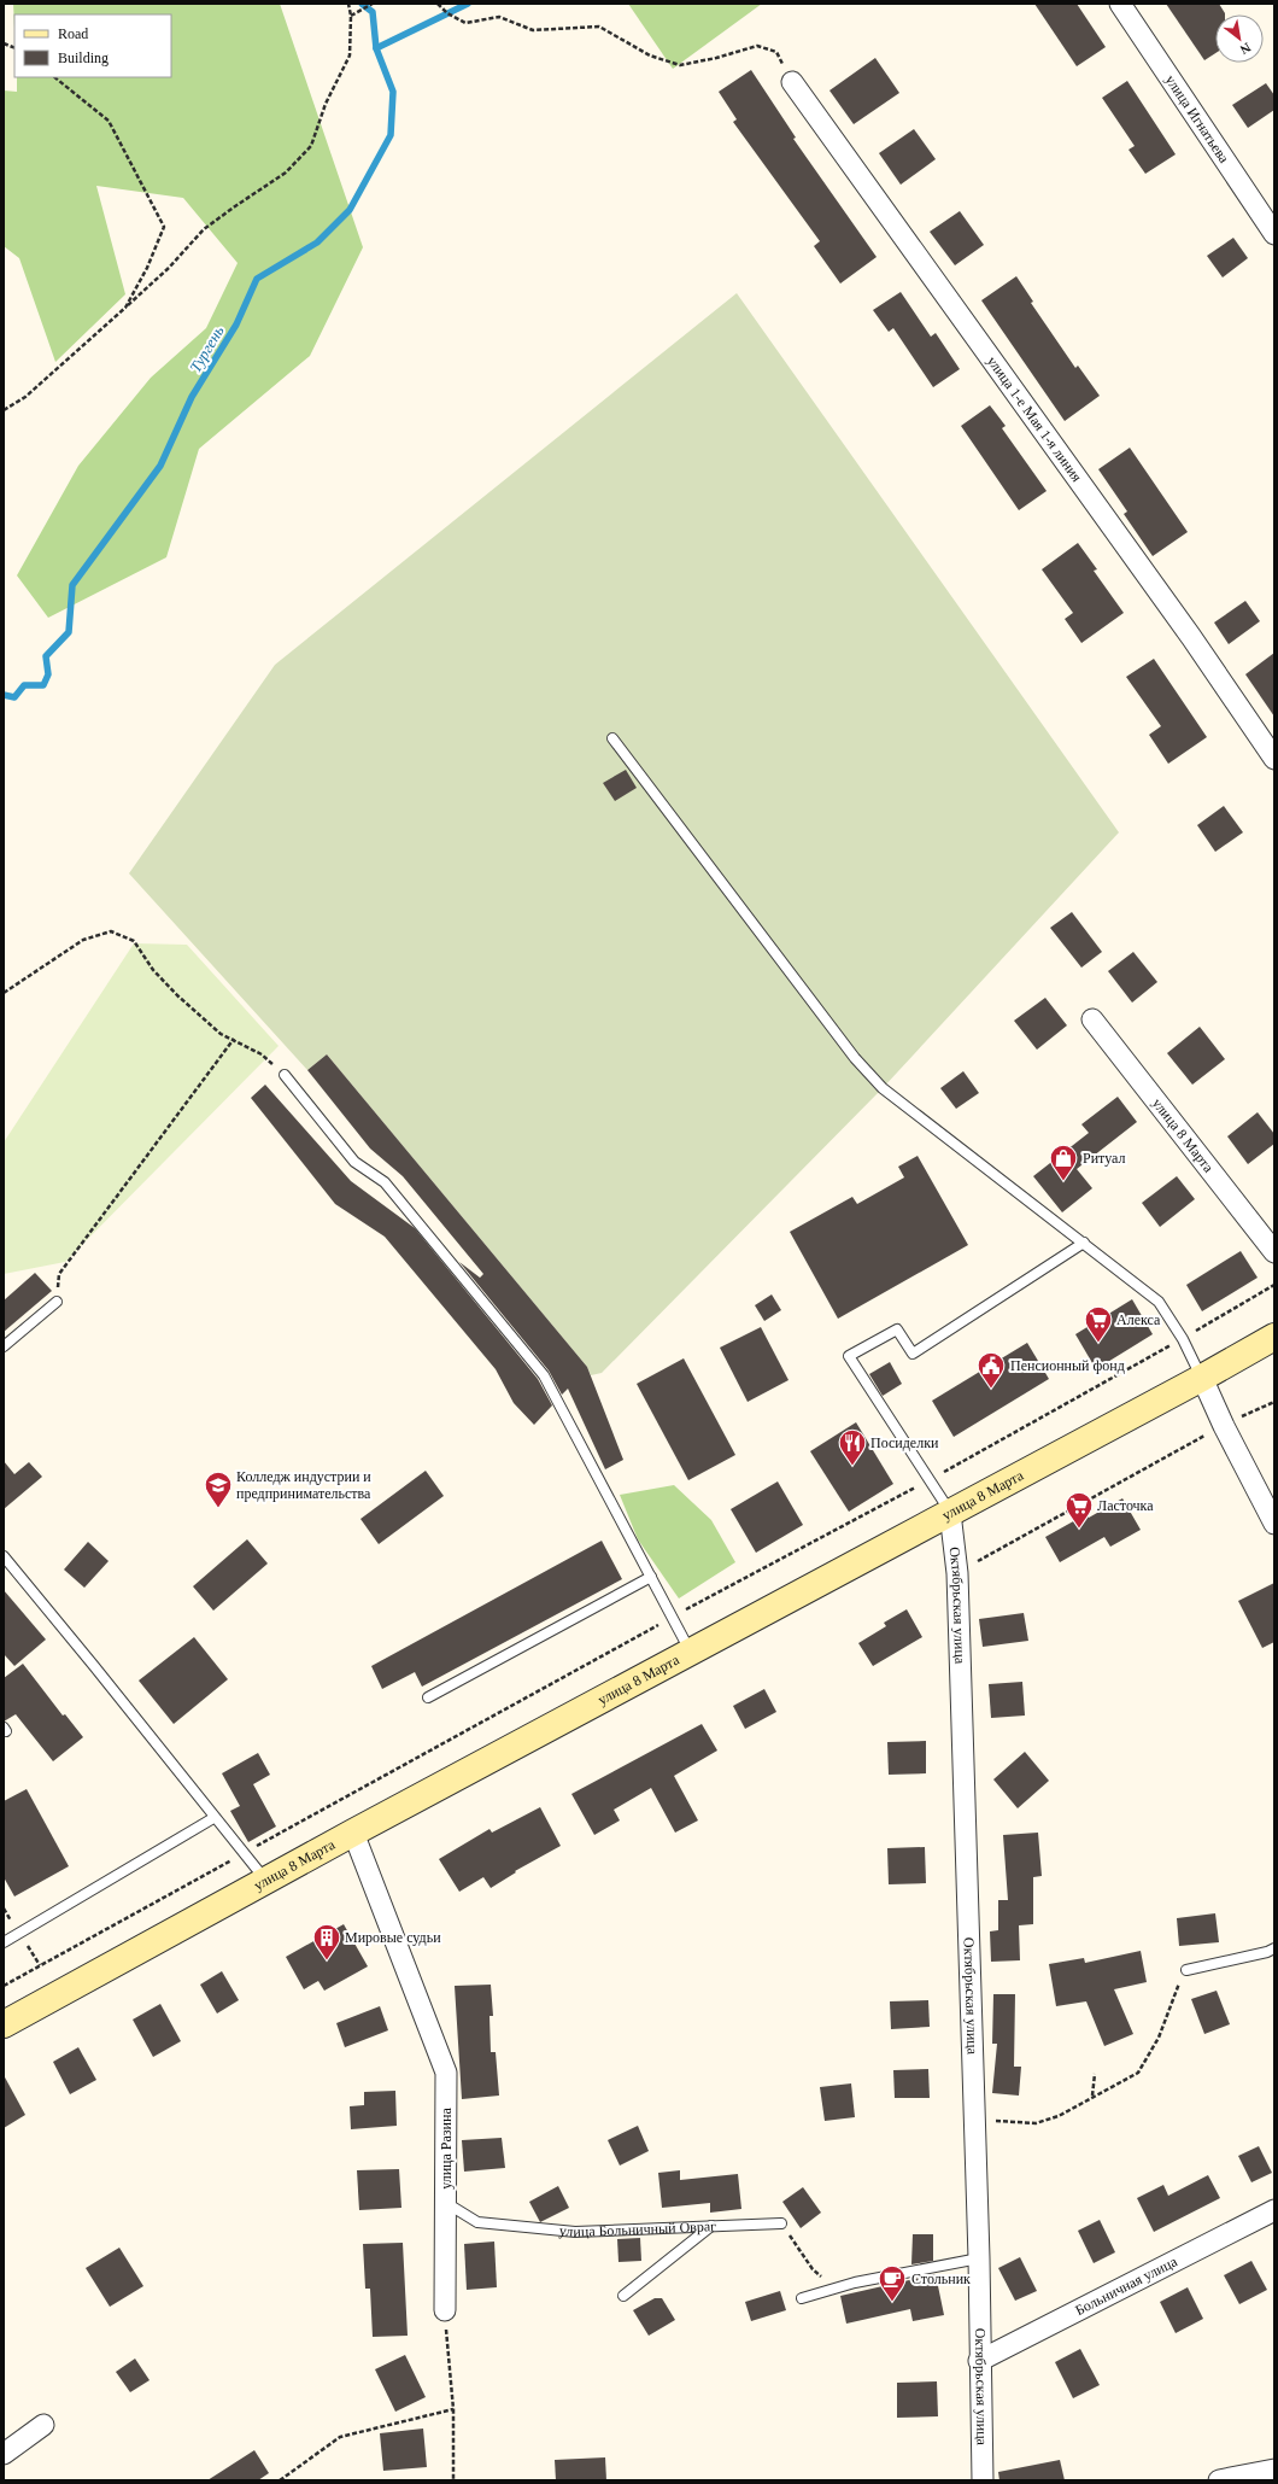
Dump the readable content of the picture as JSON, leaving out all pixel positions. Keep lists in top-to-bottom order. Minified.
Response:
{"streets":{"main road":["улица 8 Марта"],"street":["улица Игнатьева","улица 1-е Мая 1-я линия","Октябрьская улица","улица Разина","Больничная улица"],"lane":["улица Больничный Овраг"]},"crossings":[["улица 8 Марта","Октябрьская улица"],["улица 8 Марта","улица Разина"],["Октябрьская улица","Больничная улица"],["улица Разина","улица Больничный Овраг"]],"water":["Тургень"],"places":{"shop":["Ритуал"],"supermarket":["Алекса","Ласточка"],"public building":["Пенсионный фонд"],"restaurant":["Посиделки"],"school or university":["Колледж индустрии и предпринимательства"],"building":["Мировые судьи"],"cafe":["Стольник"]},"legend":["Road","Building"],"north":"bottom right"}
